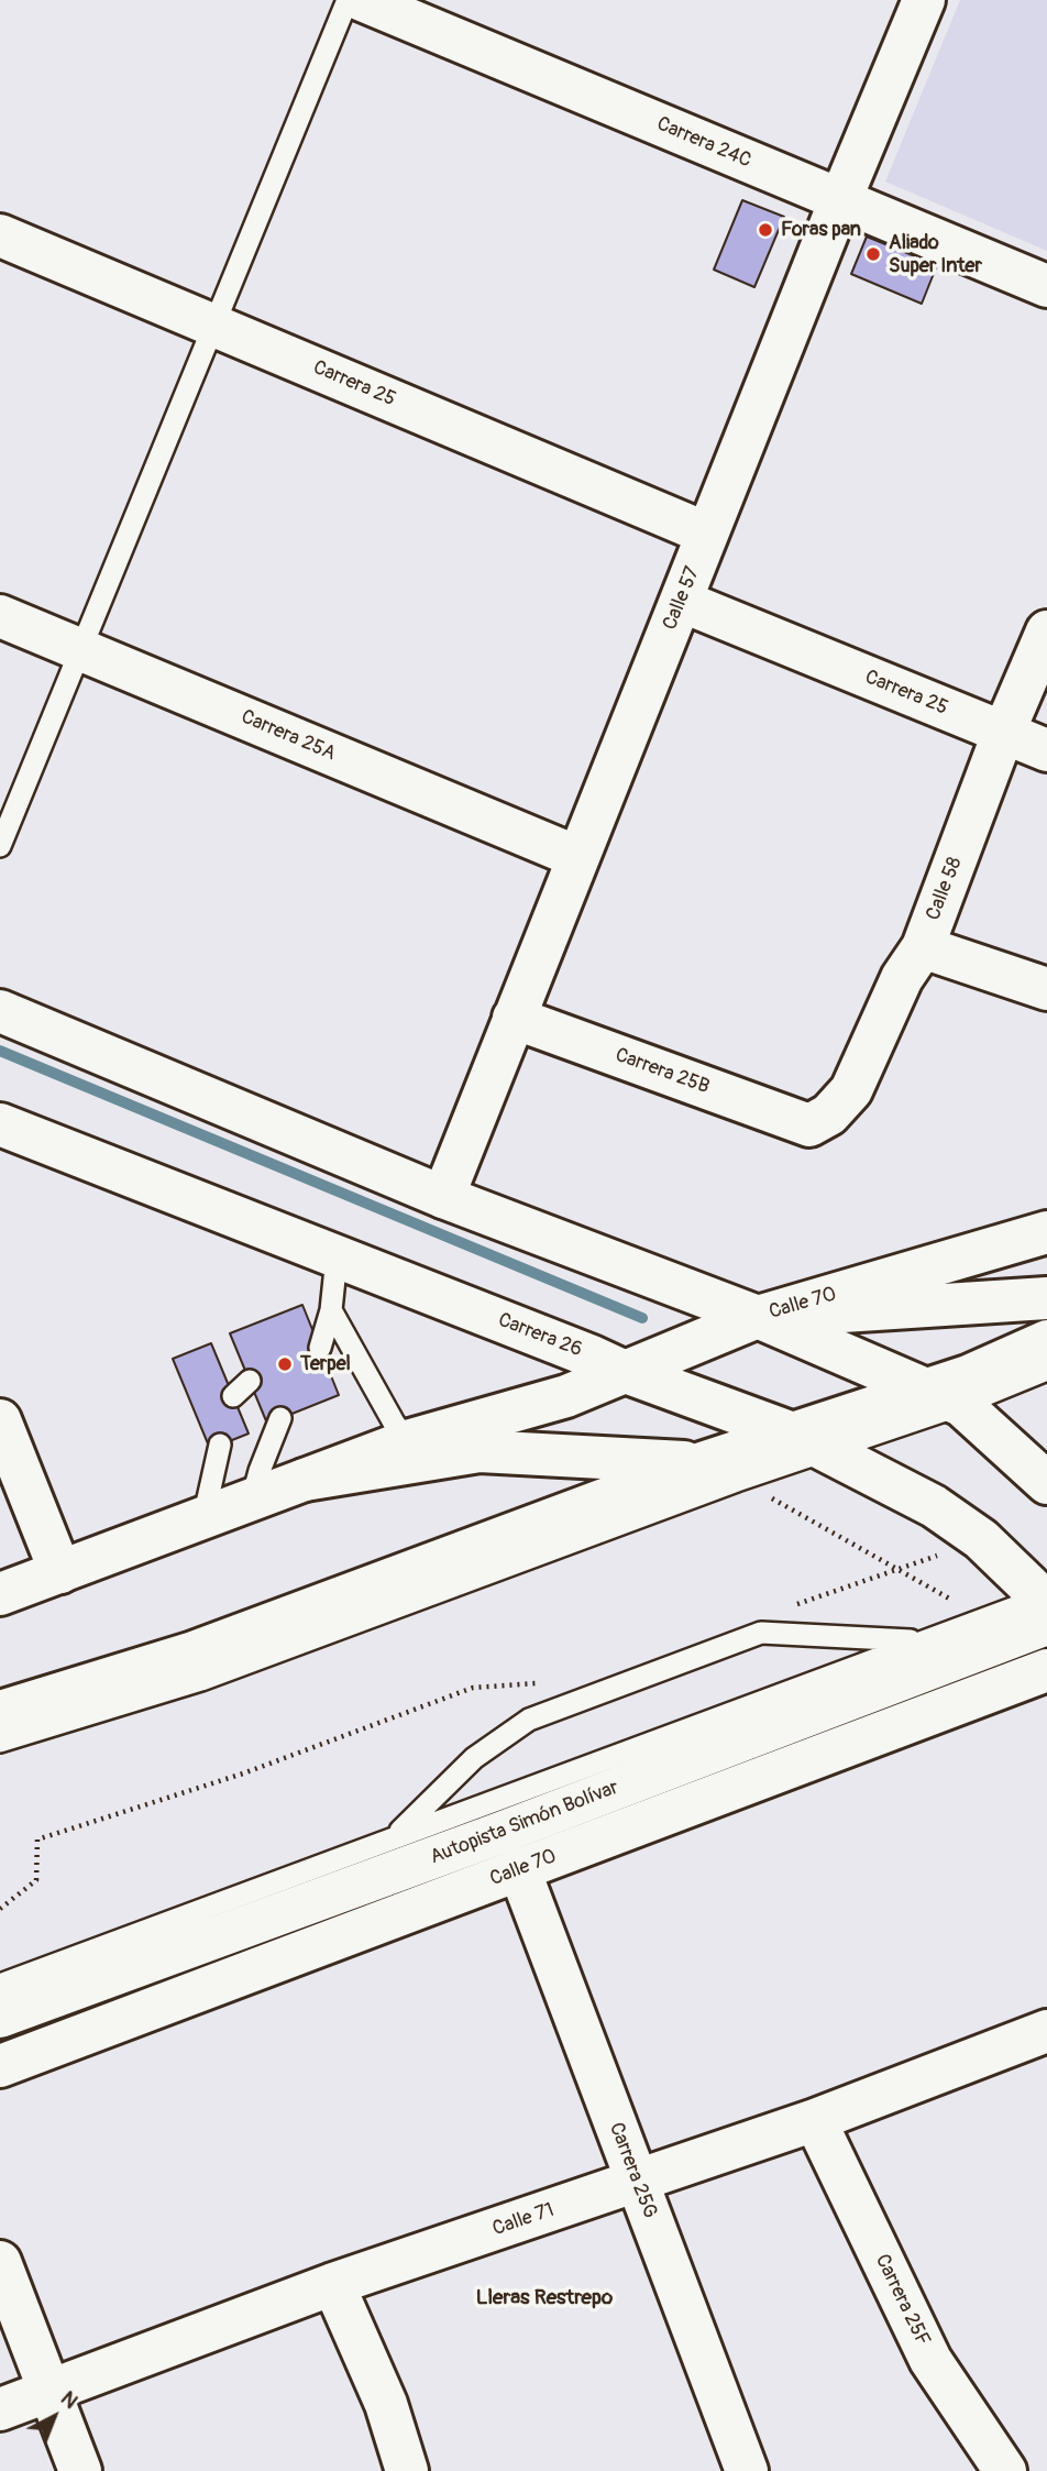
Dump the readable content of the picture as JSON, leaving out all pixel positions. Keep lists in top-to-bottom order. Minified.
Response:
{"streets":{"main road":["Carrera 24C","Carrera 25","Calle 57","Carrera 25A","Calle 58","Carrera 25B","Calle 70","Carrera 26","Autopista Simón Bolívar","Carrera 25G","Calle 71","Carrera 25F"]},"crossings":[["Carrera 24C","Calle 57"],["Carrera 25","Calle 57"],["Carrera 25","Calle 58"],["Calle 57","Carrera 25A"],["Calle 57","Carrera 25B"],["Calle 58","Carrera 25B"],["Calle 70","Carrera 26"],["Calle 70","Carrera 25G"],["Carrera 26","Autopista Simón Bolívar"],["Carrera 25G","Calle 71"],["Calle 71","Carrera 25F"]],"districts":["Lleras Restrepo"],"places":["Foras pan","Aliado Super Inter","Terpel"],"north":"top right"}
